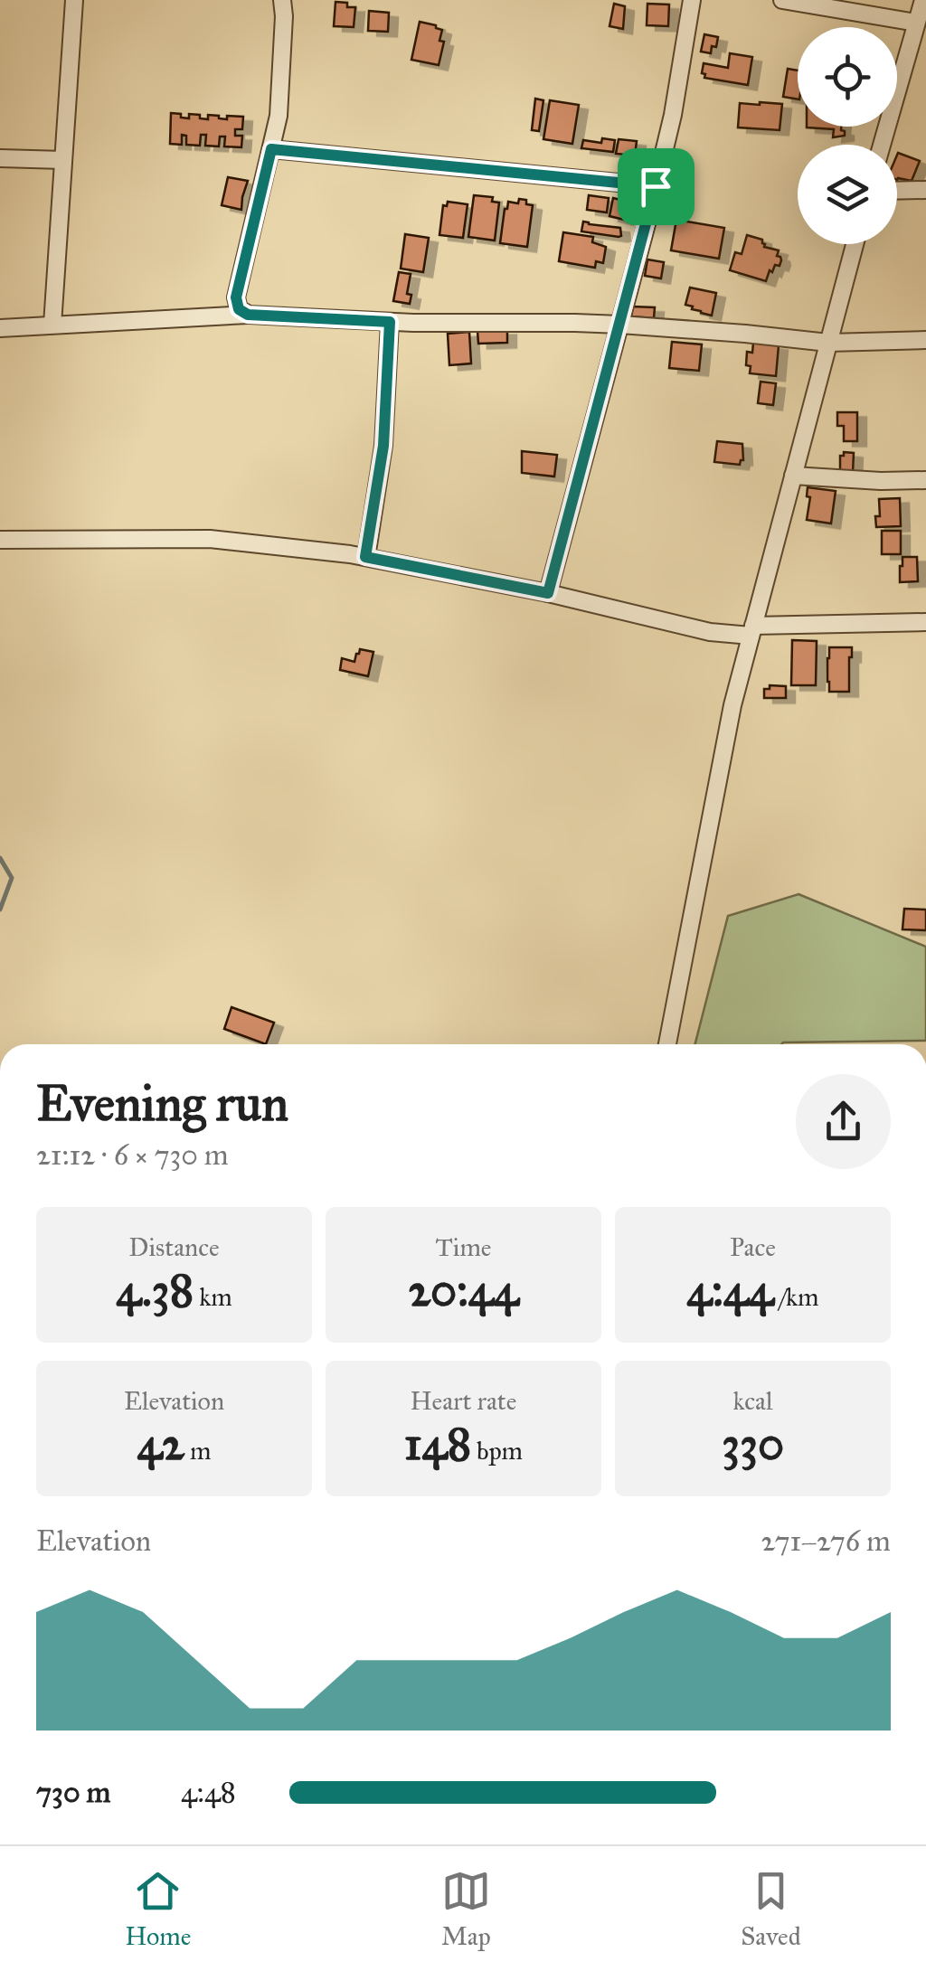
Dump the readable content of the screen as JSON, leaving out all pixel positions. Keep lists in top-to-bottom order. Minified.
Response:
{"page":{"heading":["Evening run","21:12 · 6 × 730 m"],"stats":[["Distance","4.38 km"],["Time","20:44"],["Pace","4:44 /km"],["Elevation","42 m"],["Heart rate","148 bpm"],["kcal","330"]],"chart":["Elevation","271–276 m"],"list":[{"name":"730 m","note":"4:48"}],"tabs":["Home","Map","Saved"]}}
